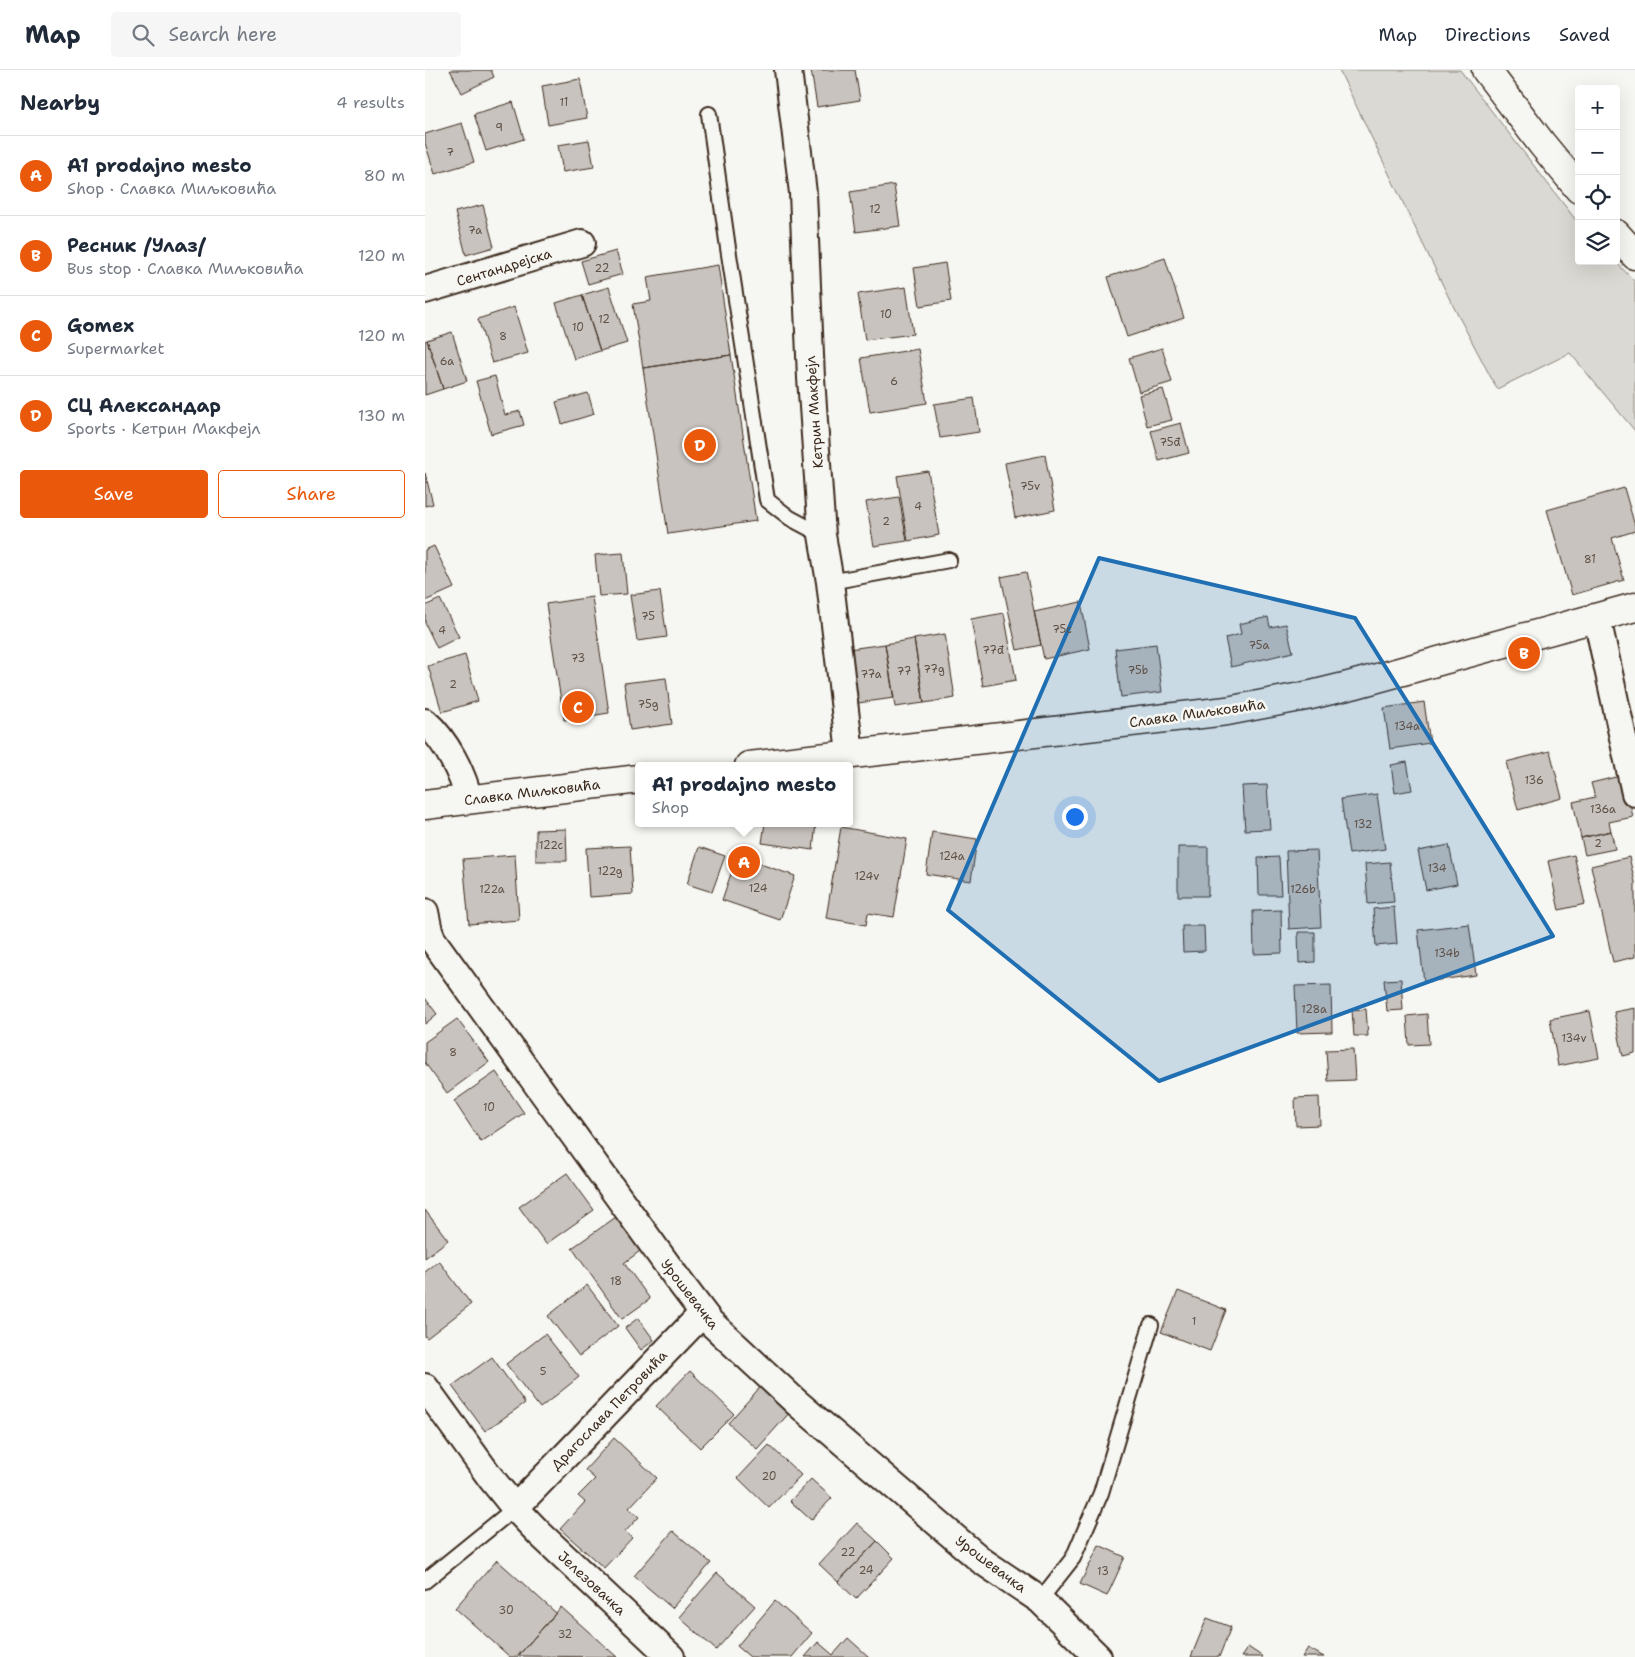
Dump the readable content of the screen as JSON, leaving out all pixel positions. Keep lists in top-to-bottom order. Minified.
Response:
{"streets":{"street":["Сентандрејска","Кетрин Макфејл","Славка Миљковића","Урошевачка","Драгослава Петровића","Јелезовачка"]},"crossings":[["Кетрин Макфејл","Славка Миљковића"],["Урошевачка","Драгослава Петровића"],["Драгослава Петровића","Јелезовачка"]],"house_numbers":["11","9","7","12","7a","22","10","12","10","8","6a","6","75đ","75v","4","2","81","75","75c","4","75a","77đ","73","77g","75b","77","77a","2","75g","134a","136","136a","132","2","122c","124a","134","122g","124v","124","122a","126b","134b","128a","134v","8","10","18","1","5","20","22","24","13","30","32"],"page":{"header":"Map","search":"Search here","nav":["Map","Directions","Saved"],"heading":["Nearby","4 results"],"map_buttons":["+","−"],"list":[{"mark":"A","name":"A1 prodajno mesto","note":"Shop · Славка Миљковића","value":"80 m"},{"mark":"B","name":"Ресник /Улаз/","note":"Bus stop · Славка Миљковића","value":"120 m"},{"mark":"C","name":"Gomex","note":"Supermarket","value":"120 m"},{"mark":"D","name":"СЦ Александар","note":"Sports · Кетрин Макфејл","value":"130 m"}],"pins":["D","B","C","A"],"buttons":["Save","Share"],"popup":["A1 prodajno mesto","Shop"]}}
